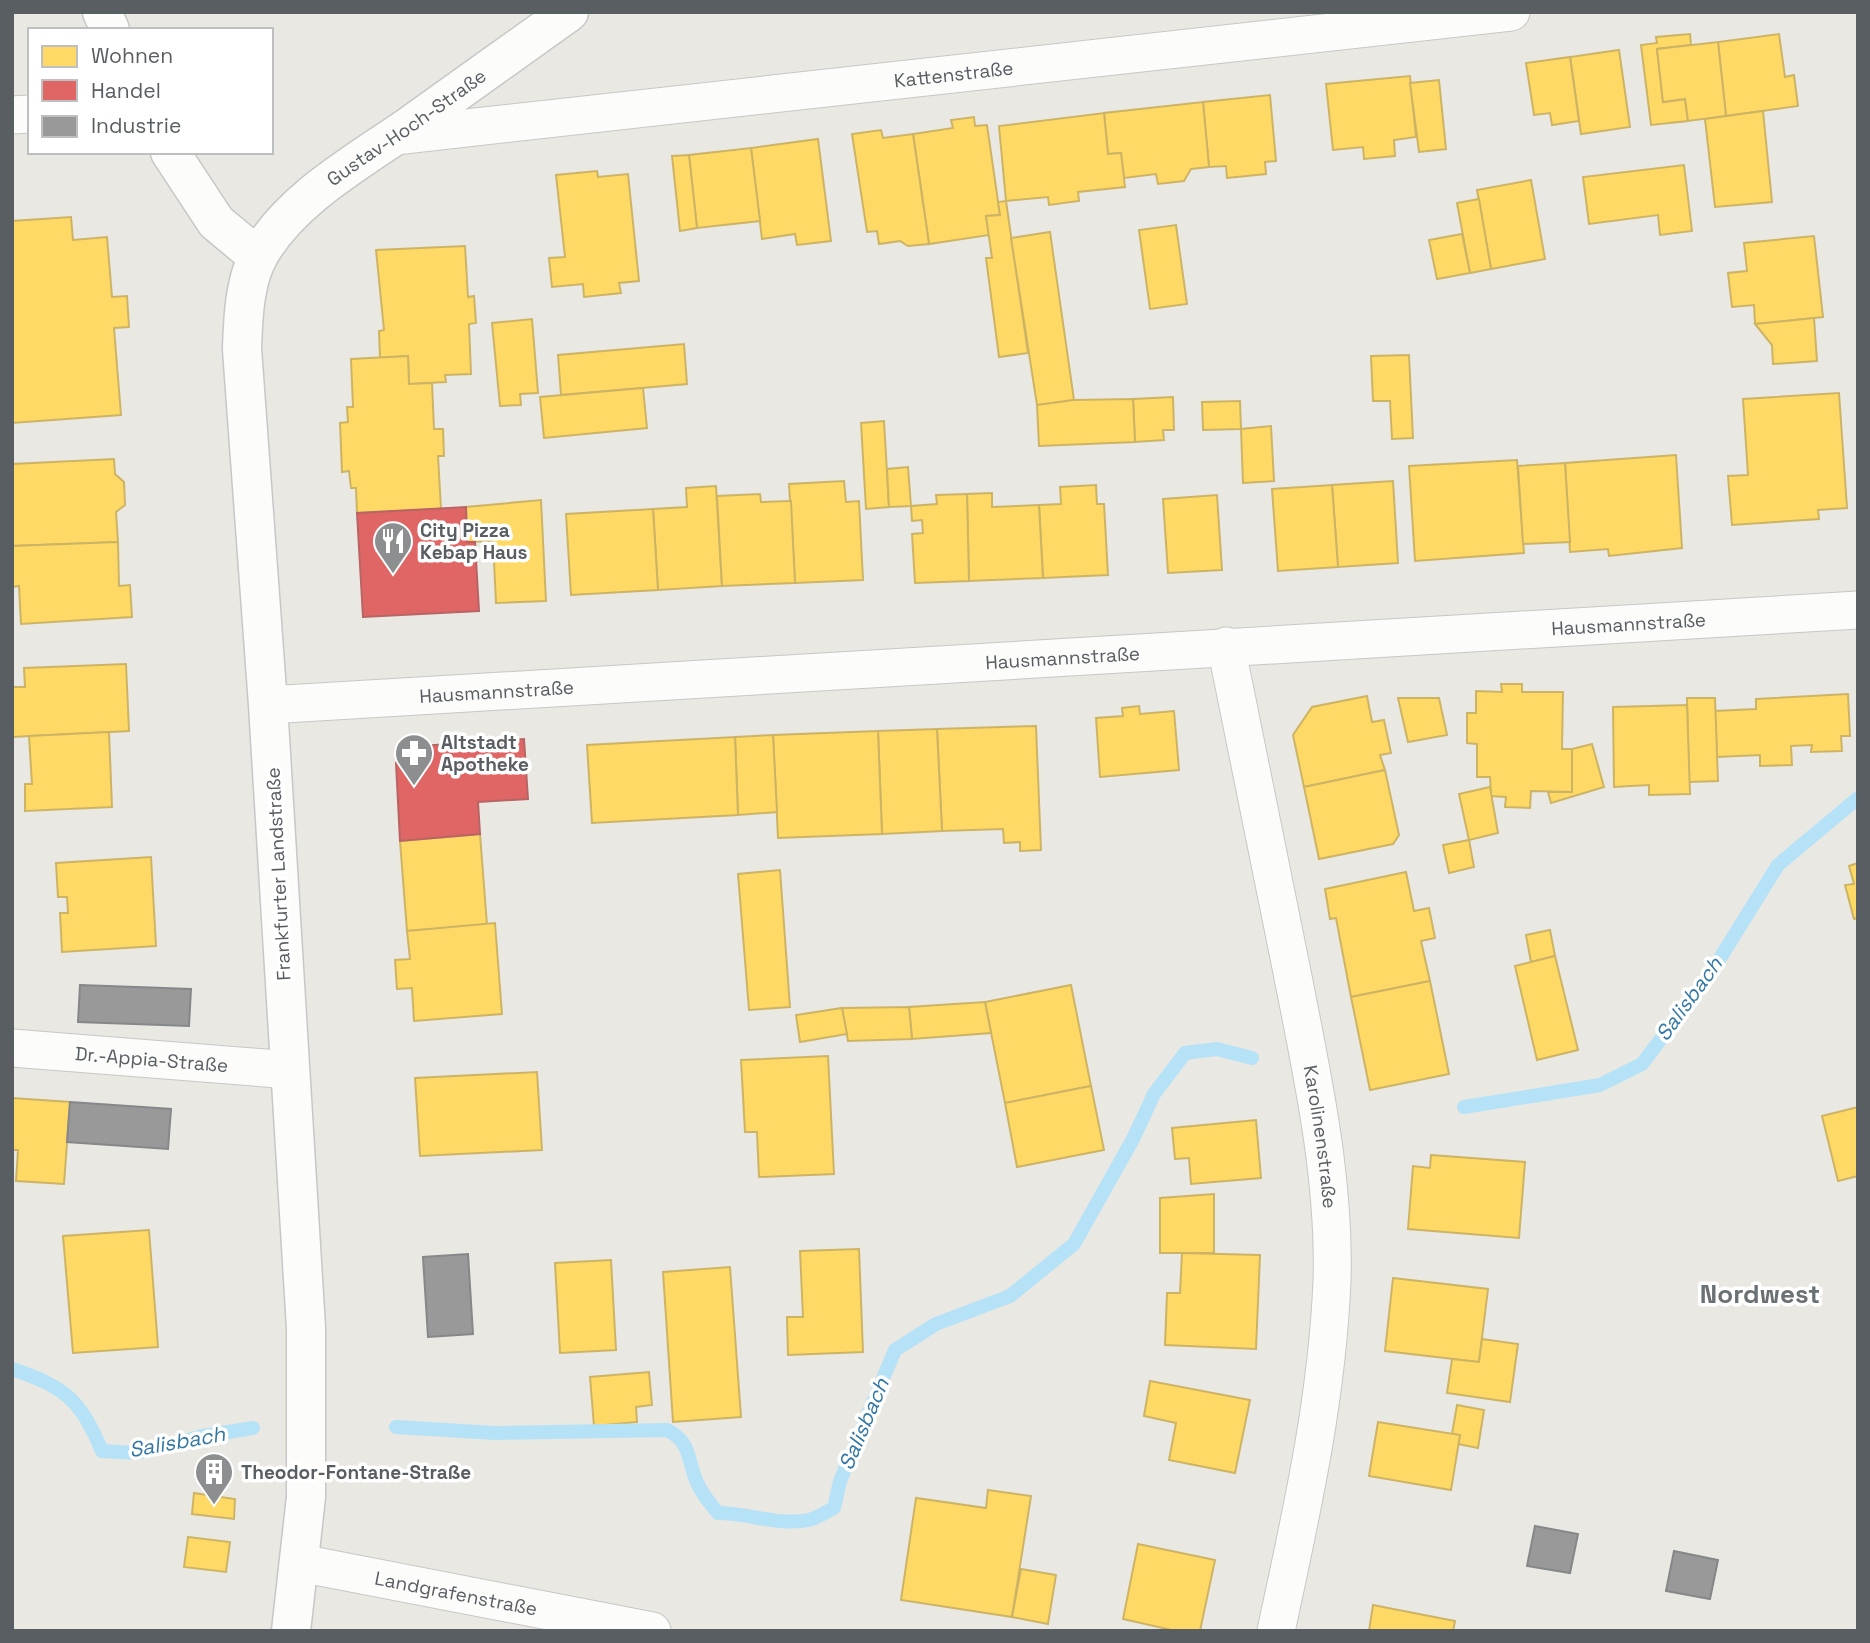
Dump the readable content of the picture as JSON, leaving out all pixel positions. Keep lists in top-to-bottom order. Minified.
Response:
{"streets":{"main road":["Gustav-Hoch-Straße","Frankfurter Landstraße"],"street":["Kattenstraße","Hausmannstraße","Dr.-Appia-Straße","Karolinenstraße","Landgrafenstraße"]},"crossings":[["Kattenstraße","Gustav-Hoch-Straße"],["Gustav-Hoch-Straße","Frankfurter Landstraße"],["Hausmannstraße","Frankfurter Landstraße"],["Hausmannstraße","Karolinenstraße"],["Frankfurter Landstraße","Dr.-Appia-Straße"],["Frankfurter Landstraße","Landgrafenstraße"]],"districts":["Nordwest"],"water":["Salisbach"],"places":{"restaurant":["City Pizza Kebap Haus"],"pharmacy":["Altstadt Apotheke"],"building":["Theodor-Fontane-Straße"]},"legend":["Wohnen","Handel","Industrie"]}
